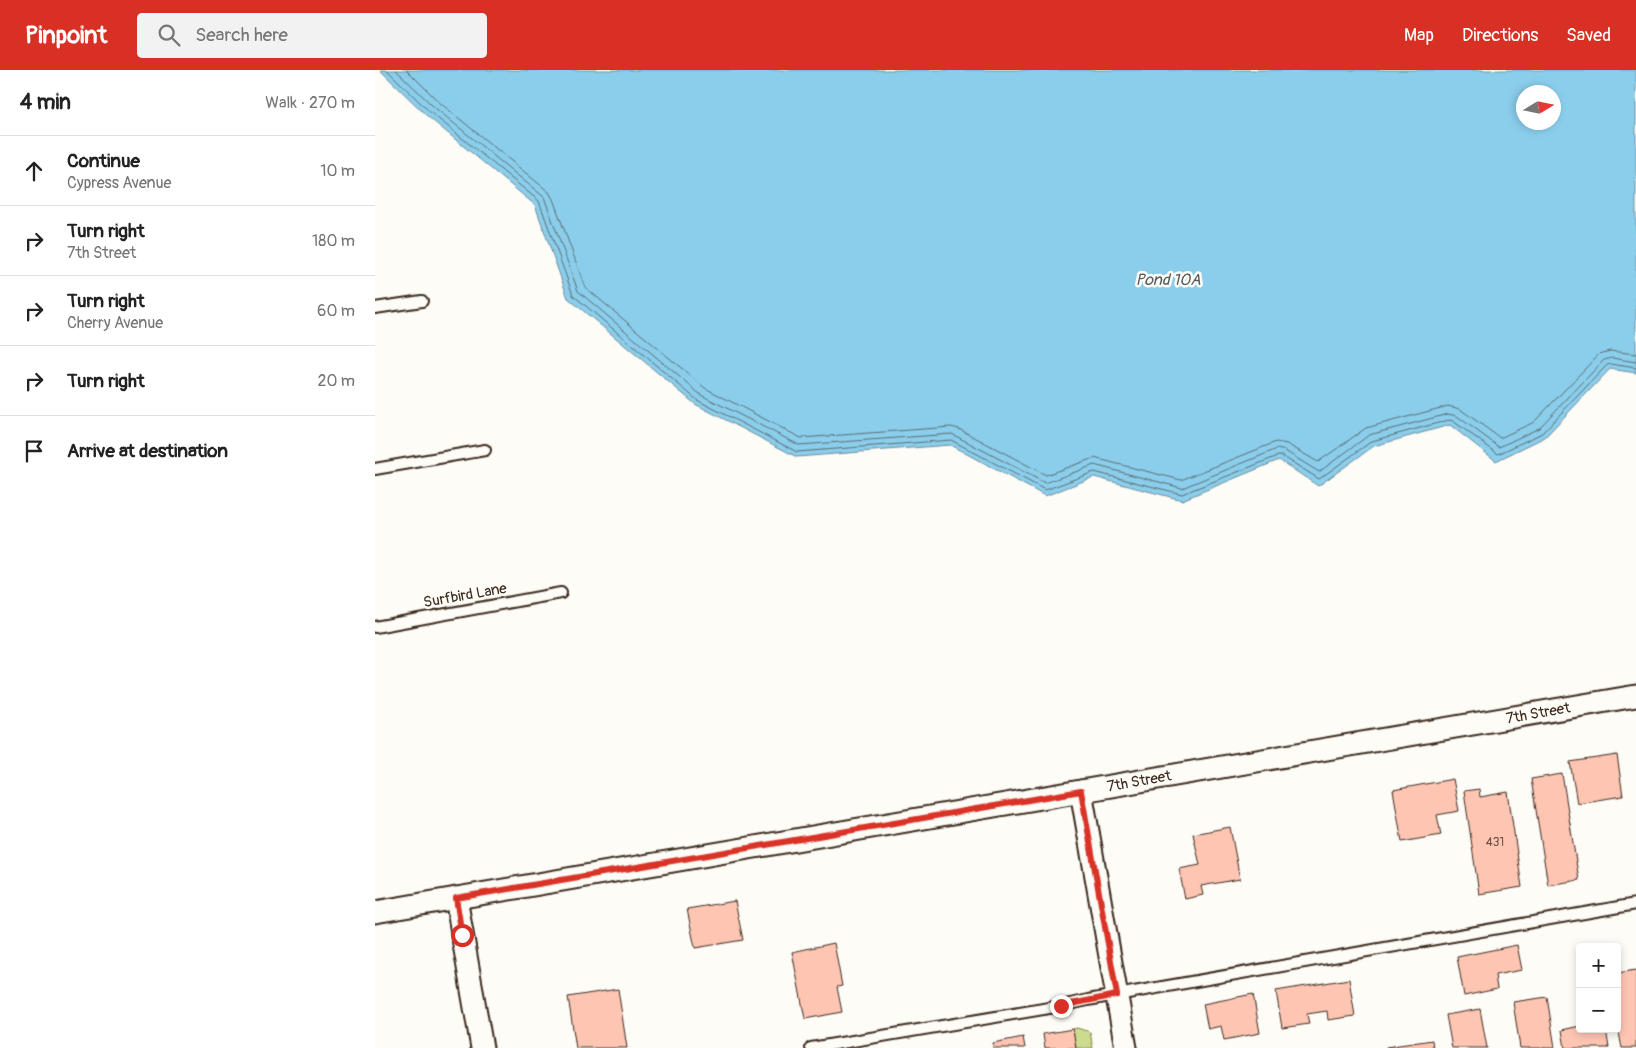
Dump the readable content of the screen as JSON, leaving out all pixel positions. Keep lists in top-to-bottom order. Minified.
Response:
{"streets":{"street":["7th Street"],"lane":["Surfbird Lane"]},"water":["Pond 10A"],"house_numbers":["431"],"north":"right","page":{"header":"Pinpoint","search":"Search here","nav":["Map","Directions","Saved"],"heading":["4 min","Walk · 270 m"],"list":[["Continue","Cypress Avenue","10 m"],["Turn right","7th Street","180 m"],["Turn right","Cherry Avenue","60 m"],["Turn right","20 m"],"Arrive at destination"],"map_buttons":["+","−"]}}
